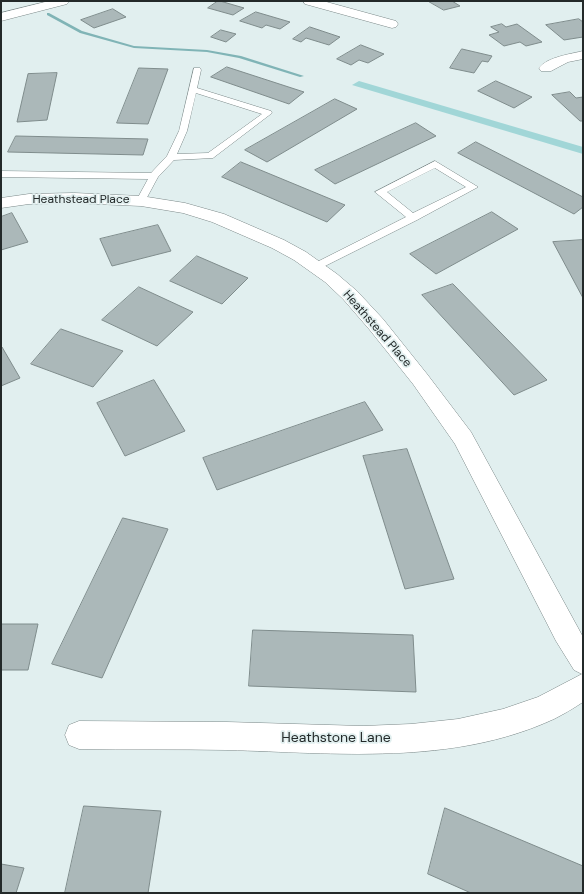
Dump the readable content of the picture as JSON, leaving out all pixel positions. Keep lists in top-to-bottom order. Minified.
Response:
{"streets":{"street":["Heathstead Place","Heathstone Lane"]}}
